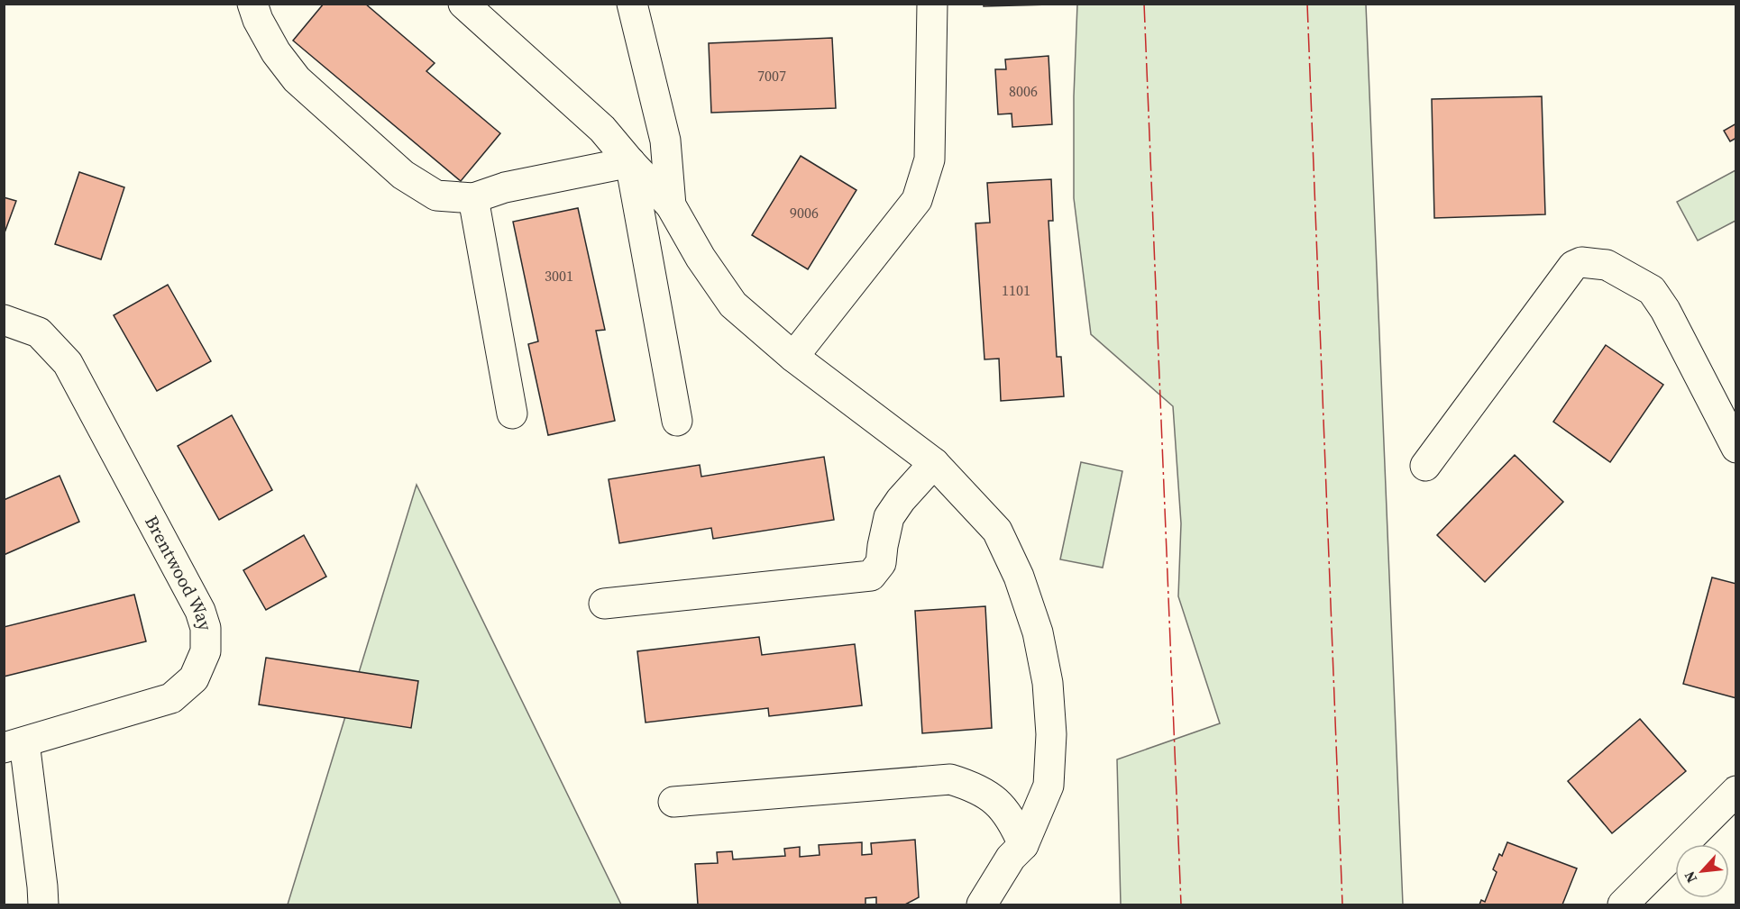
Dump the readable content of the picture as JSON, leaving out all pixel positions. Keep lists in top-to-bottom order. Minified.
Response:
{"streets":{"street":["Brentwood Way"]},"house_numbers":["7007","8006","9006","3001","1101"],"north":"bottom left"}
